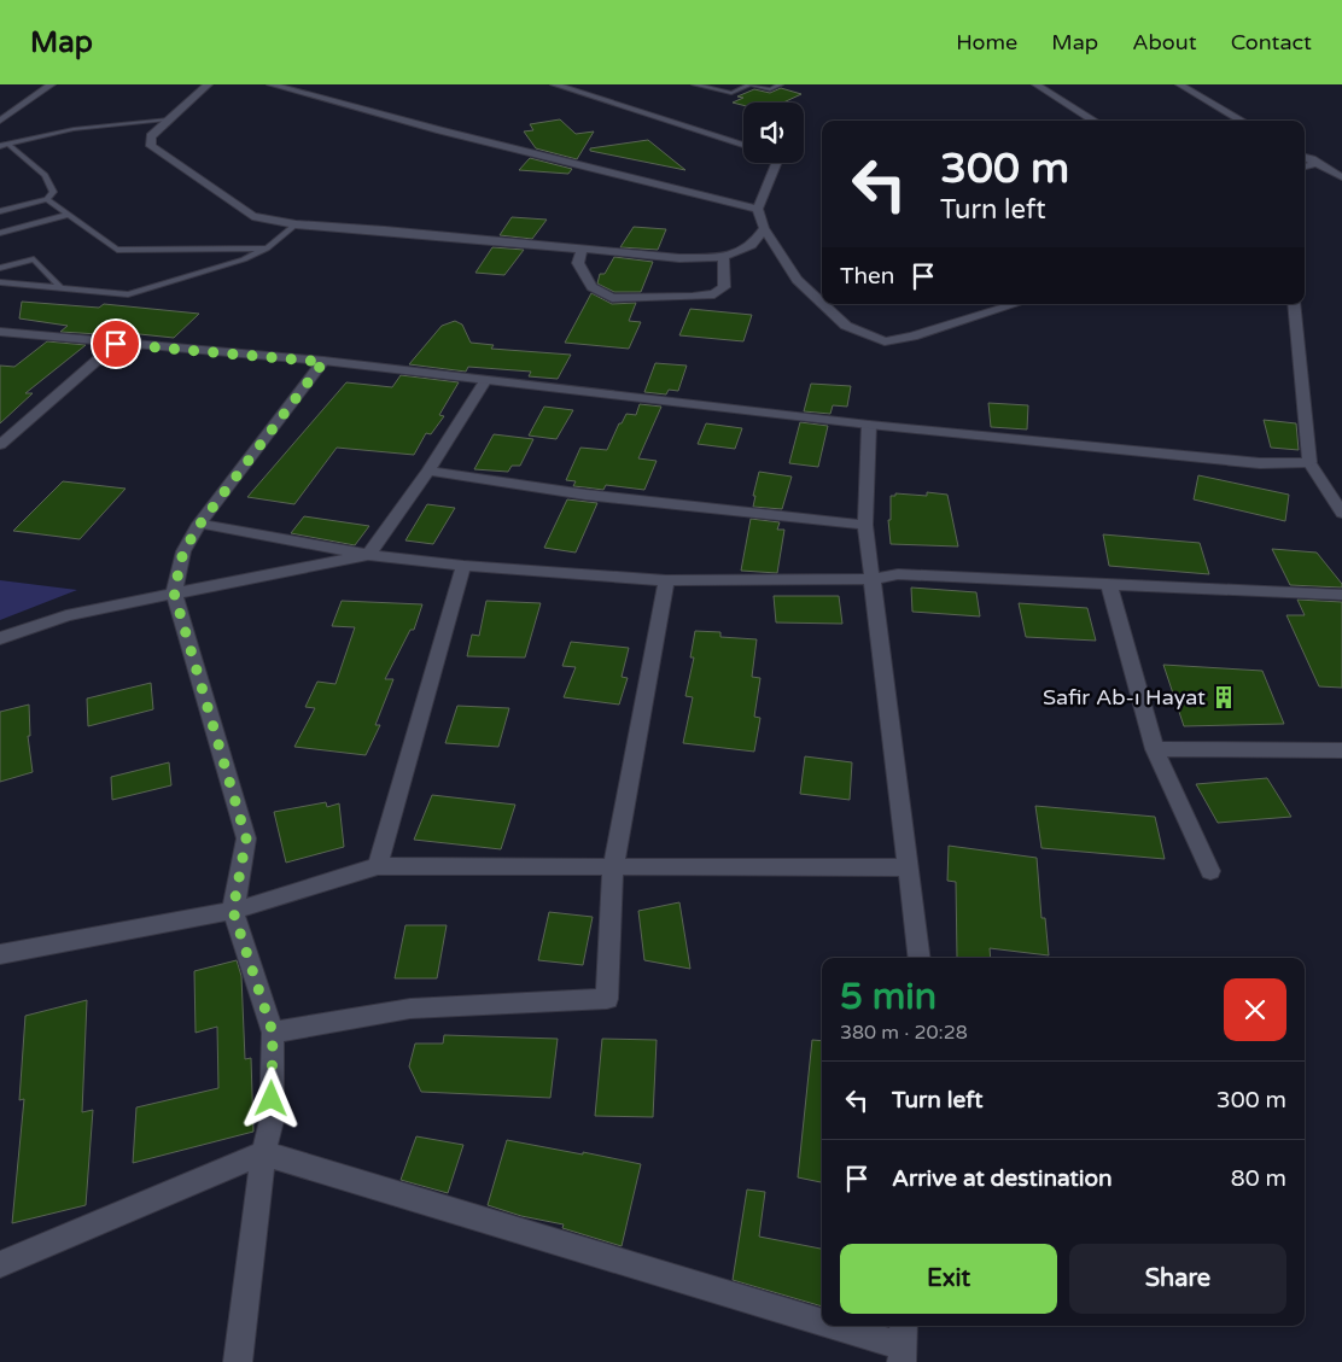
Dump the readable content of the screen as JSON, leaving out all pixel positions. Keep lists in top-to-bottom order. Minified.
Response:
{"places":{"building":["Safir Ab-ı Hayat"]},"page":{"header":"Map","nav":["Home","Map","About","Contact"],"turn":["300 m","Turn left"],"then":"Then","heading":["5 min","380 m · 20:28"],"list":[{"name":"Turn left","value":"300 m"},{"name":"Arrive at destination","value":"80 m"}],"buttons":["Exit","Share"]}}
